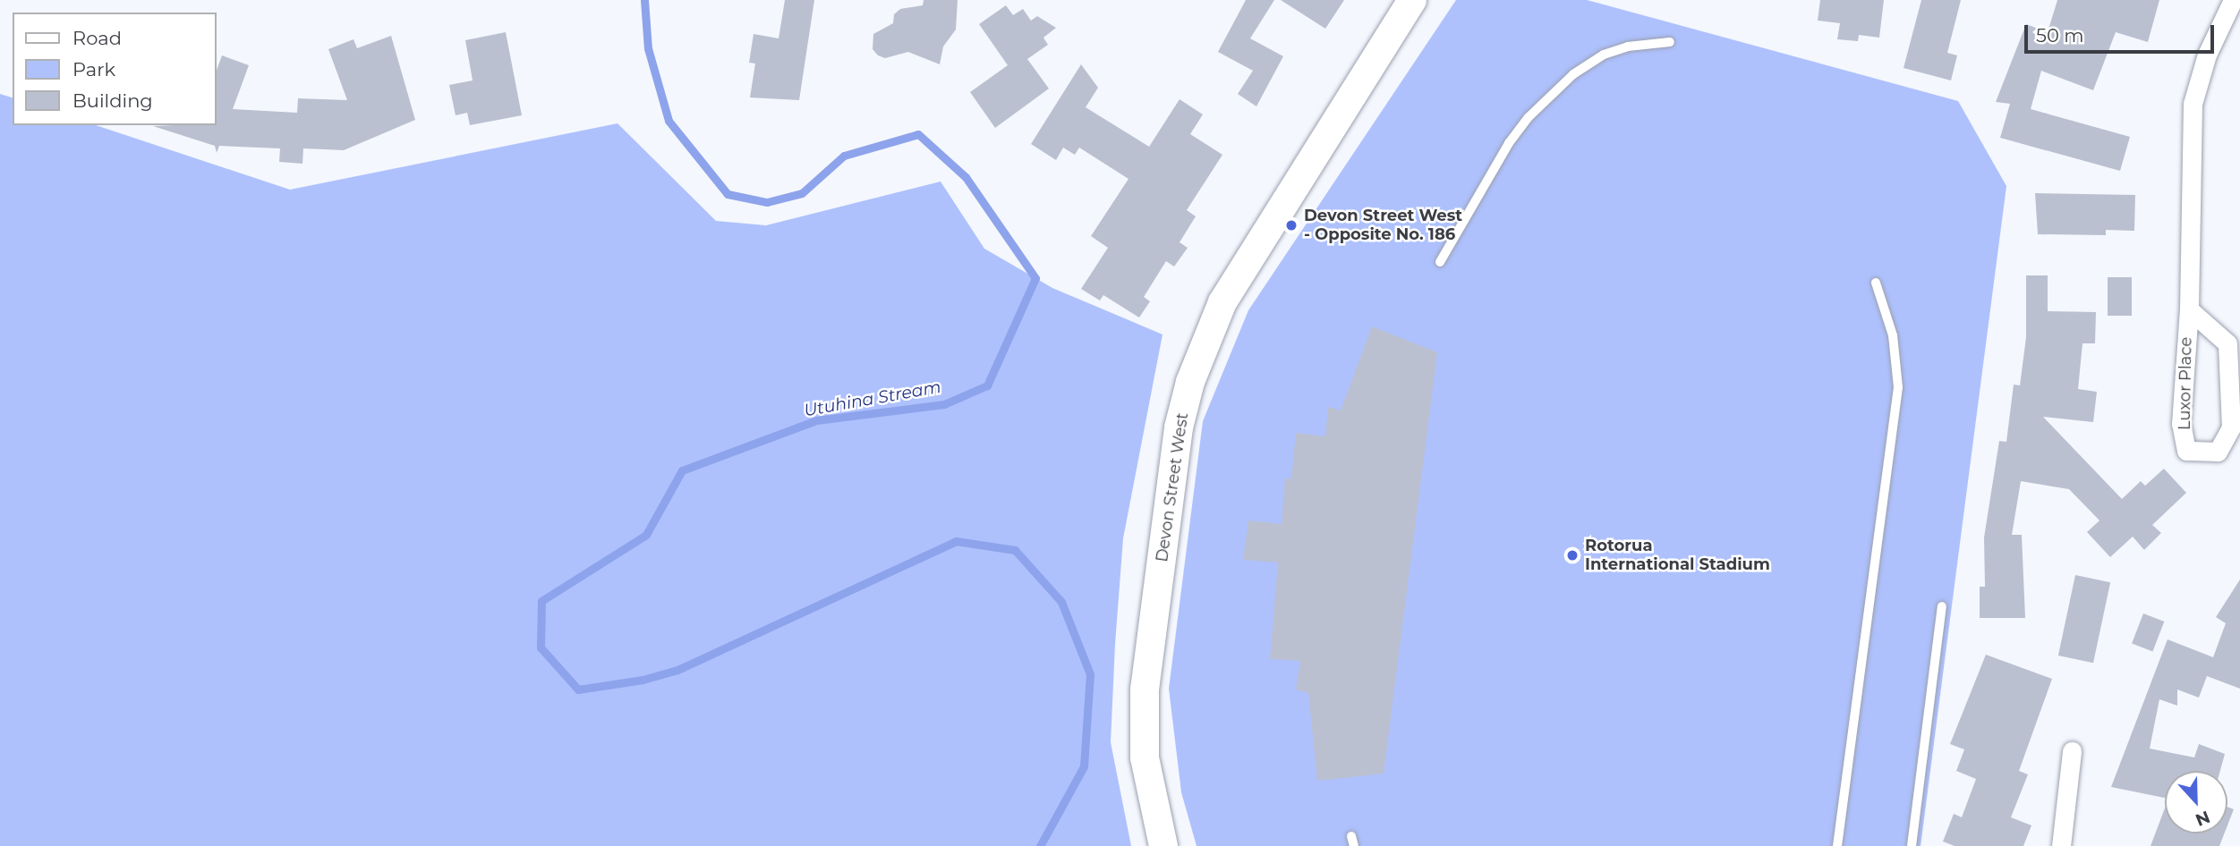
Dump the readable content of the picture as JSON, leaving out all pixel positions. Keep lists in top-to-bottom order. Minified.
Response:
{"streets":{"main road":["Devon Street West"],"street":["Luxor Place"]},"water":["Utuhina Stream"],"places":["Devon Street West - Opposite No. 186","Rotorua International Stadium"],"legend":["Road","Park","Building"],"scale_bar":"50 m","north":"bottom"}
